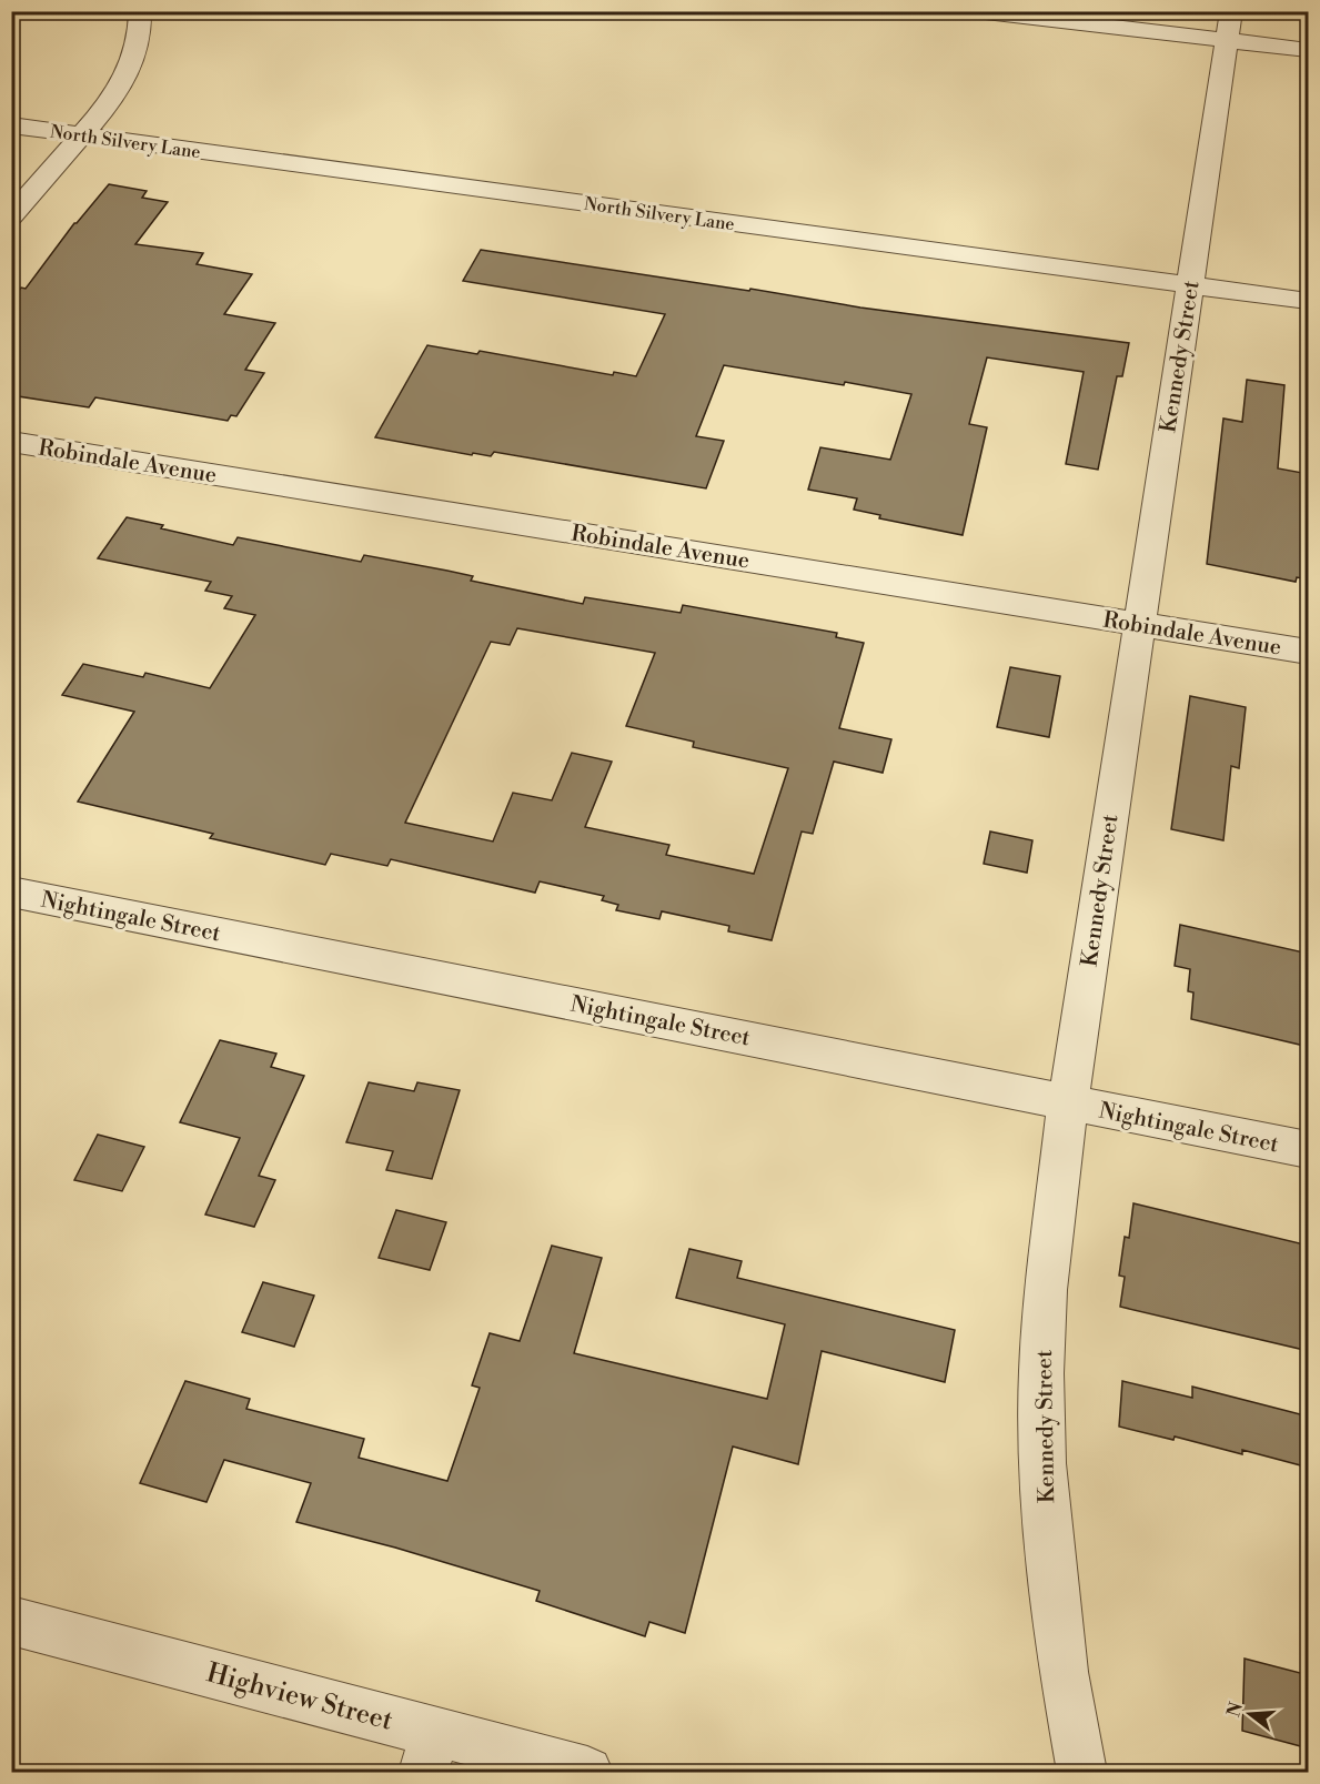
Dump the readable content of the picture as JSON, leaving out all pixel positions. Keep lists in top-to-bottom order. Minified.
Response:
{"streets":{"street":["North Silvery Lane","Kennedy Street","Robindale Avenue","Nightingale Street","Highview Street"]},"crossings":[["North Silvery Lane","Kennedy Street"],["Kennedy Street","Robindale Avenue"],["Kennedy Street","Nightingale Street"]],"north":"left"}
